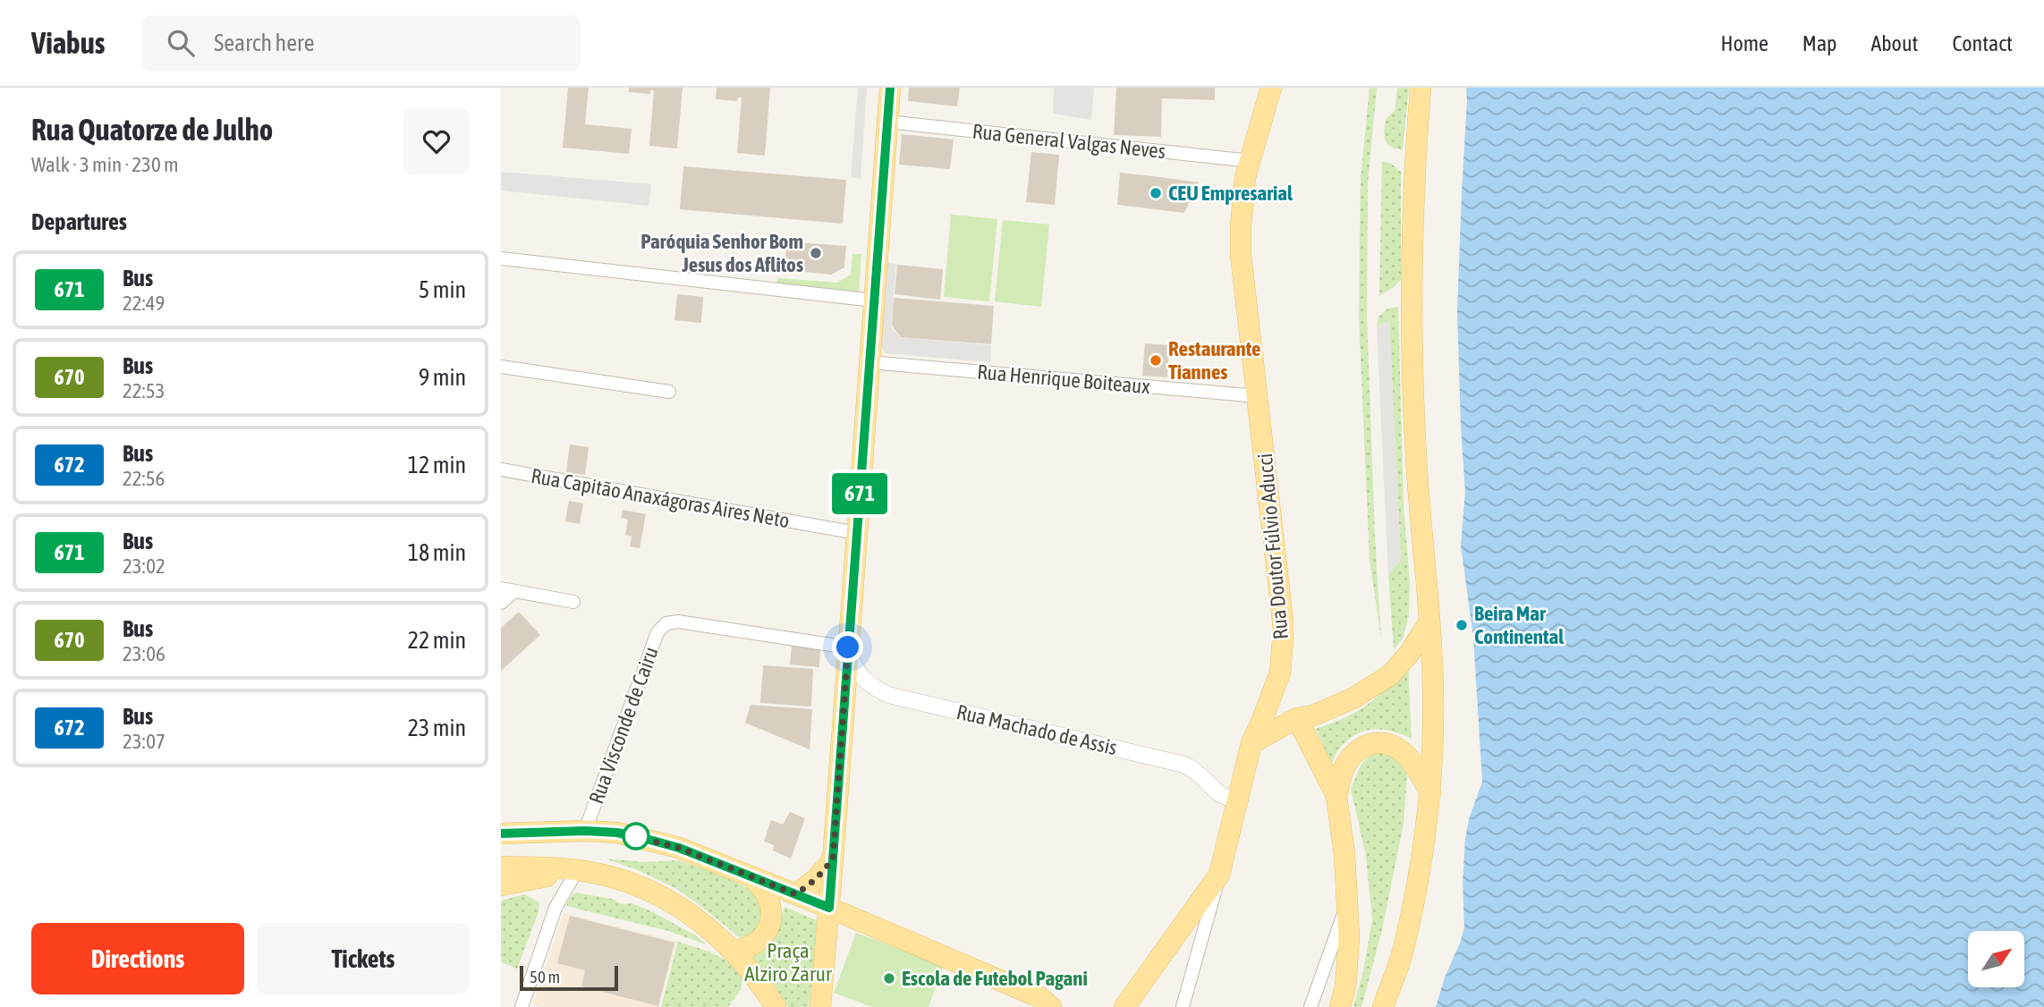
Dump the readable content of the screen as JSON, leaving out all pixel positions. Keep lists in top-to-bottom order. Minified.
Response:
{"streets":{"main road":["Rua Doutor Fúlvio Aducci"],"street":["Rua General Valgas Neves","Rua Henrique Boiteaux","Rua Capitão Anaxágoras Aires Neto","Rua Visconde de Cairu","Rua Machado de Assis"]},"crossings":[["Rua General Valgas Neves","Rua Doutor Fúlvio Aducci"],["Rua Henrique Boiteaux","Rua Doutor Fúlvio Aducci"],["Rua Doutor Fúlvio Aducci","Rua Machado de Assis"],["Rua Visconde de Cairu","Rua Machado de Assis"]],"parks":["Praça Alziro Zarur"],"places":["CEU Empresarial","Paróquia Senhor Bom Jesus dos Aflitos","Restaurante Tiannes","Beira Mar Continental","Escola de Futebol Pagani"],"lines":["bus line 671"],"scale_bar":"50 m","north":"top right","page":{"header":"Viabus","search":"Search here","nav":["Home","Map","About","Contact"],"heading":[["Rua Quatorze de Julho","Walk · 3 min · 230 m"],"Departures"],"on_map":"671","list":[{"mark":"671","name":"Bus","note":"22:49","value":"5 min"},{"mark":"670","name":"Bus","note":"22:53","value":"9 min"},{"mark":"672","name":"Bus","note":"22:56","value":"12 min"},{"mark":"671","name":"Bus","note":"23:02","value":"18 min"},{"mark":"670","name":"Bus","note":"23:06","value":"22 min"},{"mark":"672","name":"Bus","note":"23:07","value":"23 min"}],"buttons":["Directions","Tickets"],"scale":"50 m"}}
